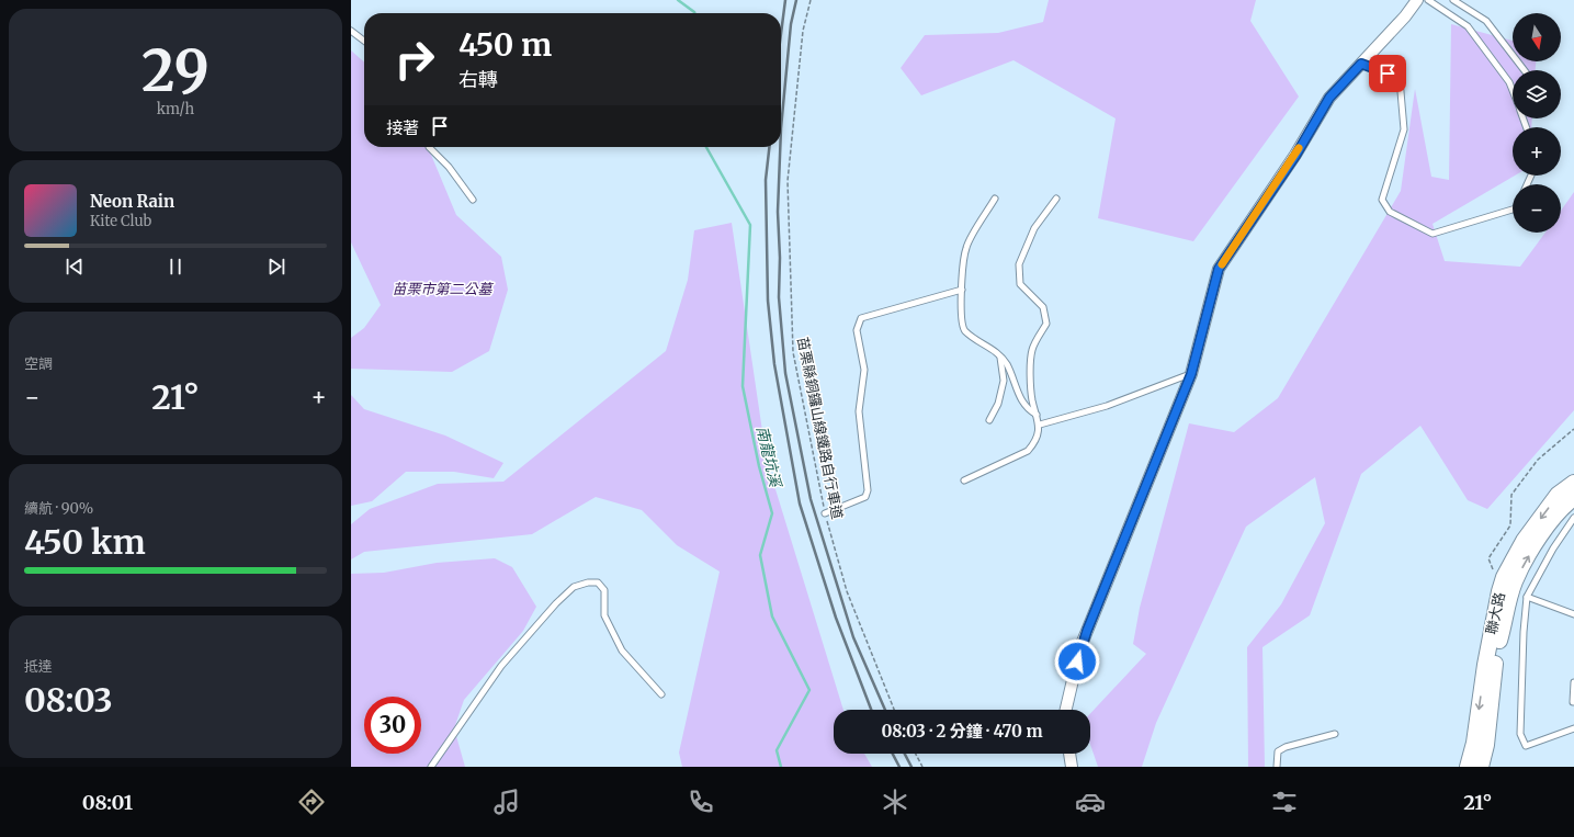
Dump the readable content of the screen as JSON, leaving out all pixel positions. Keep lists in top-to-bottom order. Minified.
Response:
{"streets":{"street":["聯大路"],"path":["苗栗縣銅鑼山線鐵路自行車道"]},"water":["南龍坑溪"],"parks":["苗栗市第二公墓"],"north":"bottom","page":{"tile":[["29","km/h"],"空調",["續航 · 90%","450 km"],["抵達","08:03"]],"map_buttons":["+","−"],"turn":["450 m","右轉"],"then":"接著","song":["Neon Rain","Kite Club"],"heat":["−","21°","+"],"limit":"30","trip":"08:03 · 2 分鐘 · 470 m","tabs":["08:01","21°"]}}
